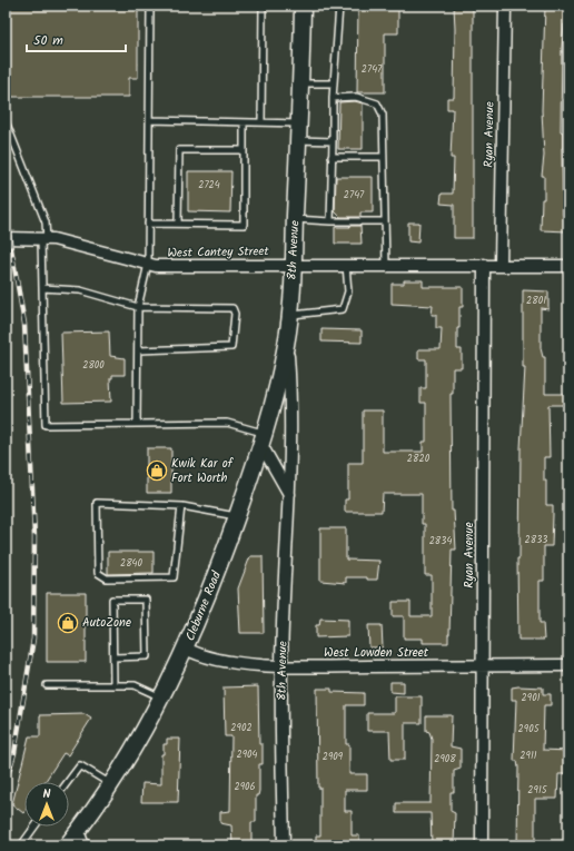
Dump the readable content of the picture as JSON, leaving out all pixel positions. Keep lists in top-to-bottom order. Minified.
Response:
{"streets":{"main road":["8th Avenue","Cleburne Road"],"street":["Ryan Avenue","West Cantey Street","West Lowden Street"]},"crossings":[["Ryan Avenue","West Cantey Street"],["Ryan Avenue","West Lowden Street"],["8th Avenue","West Cantey Street"],["8th Avenue","Cleburne Road"],["8th Avenue","West Lowden Street"],["Cleburne Road","West Lowden Street"]],"places":{"shop":["Kwik Kar of Fort Worth","AutoZone"]},"house_numbers":["2747","2724","2747","2801","2800","2820","2833","2834","2840","2901","2902","2905","2904","2911","2909","2908","2906","2915"],"scale_bar":"50 m","north":"top"}
